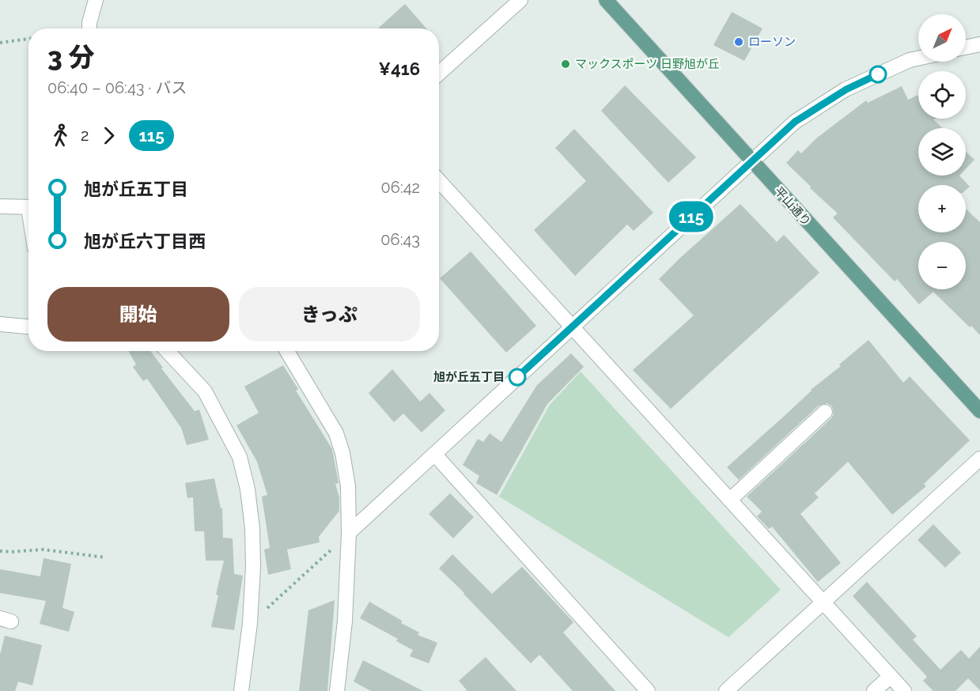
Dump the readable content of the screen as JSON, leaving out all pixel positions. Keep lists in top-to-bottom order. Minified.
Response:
{"streets":{"main road":["平山通り"]},"places":["ローソン","マックスポーツ 日野旭が丘","旭が丘五丁目"],"lines":["bus line 115"],"north":"top right","page":{"on_map":"115","map_buttons":["+","−"],"heading":["3 分","06:40 – 06:43 · バス","¥416"],"legs":["2","115"],"list":[{"name":"旭が丘五丁目","value":"06:42"},{"name":"旭が丘六丁目西","value":"06:43"}],"buttons":["開始","きっぷ"]}}
